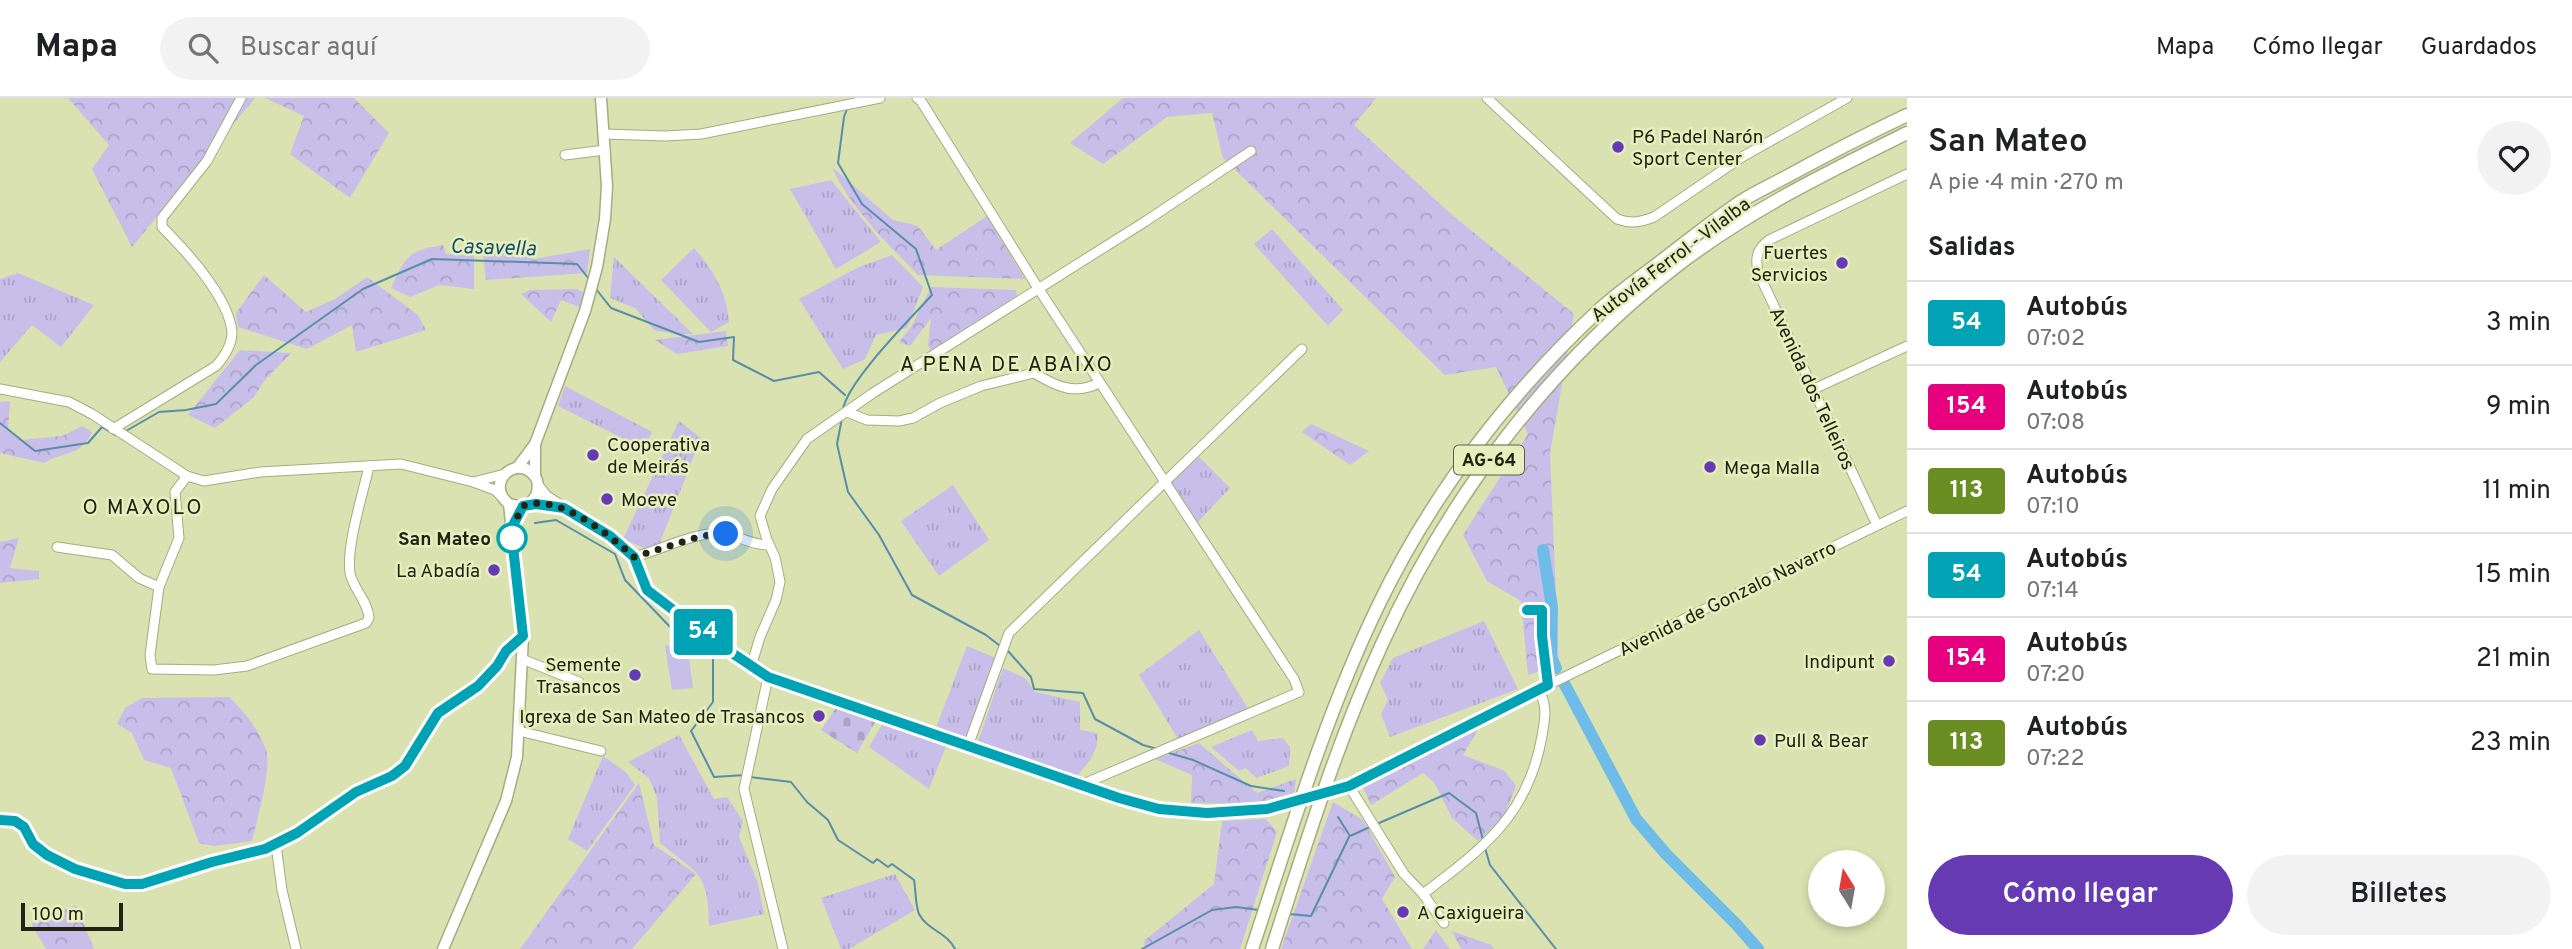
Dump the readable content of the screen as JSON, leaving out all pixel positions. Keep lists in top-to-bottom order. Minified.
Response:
{"streets":{"highway":["Autovía Ferrol - Vilalba","AG-64"],"street":["Avenida dos Telleiros","Avenida de Gonzalo Navarro"]},"crossings":[["Avenida dos Telleiros","Avenida de Gonzalo Navarro"]],"districts":["A PENA DE ABAIXO","O MAXOLO"],"water":["Casavella"],"places":["P6 Padel Narón Sport Center","Fuertes Servicios","Cooperativa de Meirás","Mega Malla","Moeve","San Mateo","La Abadía","Indipunt","Semente Trasancos","Igrexa de San Mateo de Trasancos","Pull & Bear","A Caxigueira"],"lines":["bus line 54"],"scale_bar":"100 m","north":"top","page":{"header":"Mapa","search":"Buscar aquí","nav":["Mapa","Cómo llegar","Guardados"],"on_map":"54","heading":[["San Mateo","A pie · 4 min · 270 m"],"Salidas"],"list":[{"mark":"54","name":"Autobús","note":"07:02","value":"3 min"},{"mark":"154","name":"Autobús","note":"07:08","value":"9 min"},{"mark":"113","name":"Autobús","note":"07:10","value":"11 min"},{"mark":"54","name":"Autobús","note":"07:14","value":"15 min"},{"mark":"154","name":"Autobús","note":"07:20","value":"21 min"},{"mark":"113","name":"Autobús","note":"07:22","value":"23 min"}],"buttons":["Cómo llegar","Billetes"],"scale":"100 m"}}
